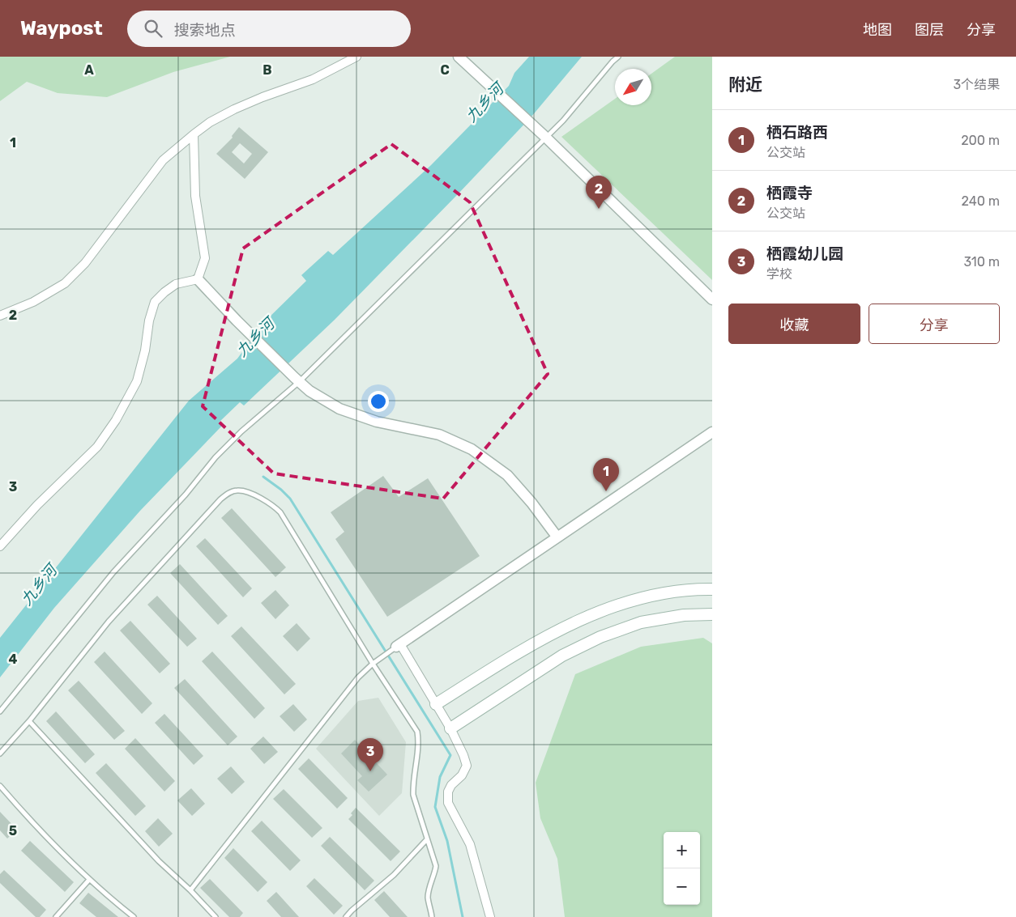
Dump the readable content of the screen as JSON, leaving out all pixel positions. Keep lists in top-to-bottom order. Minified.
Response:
{"water":["九乡河"],"north":"bottom left","page":{"header":"Waypost","search":"搜索地点","nav":["地图","图层","分享"],"heading":["附近","3个结果"],"list":[{"mark":"1","name":"栖石路西","note":"公交站","value":"200 m"},{"mark":"2","name":"栖霞寺","note":"公交站","value":"240 m"},{"mark":"3","name":"栖霞幼儿园","note":"学校","value":"310 m"}],"pins":["2","1","3"],"buttons":["收藏","分享"],"map_buttons":["+","−"]},"grid":{"columns":["A","B","C"],"rows":["1","2","3","4","5"]}}
